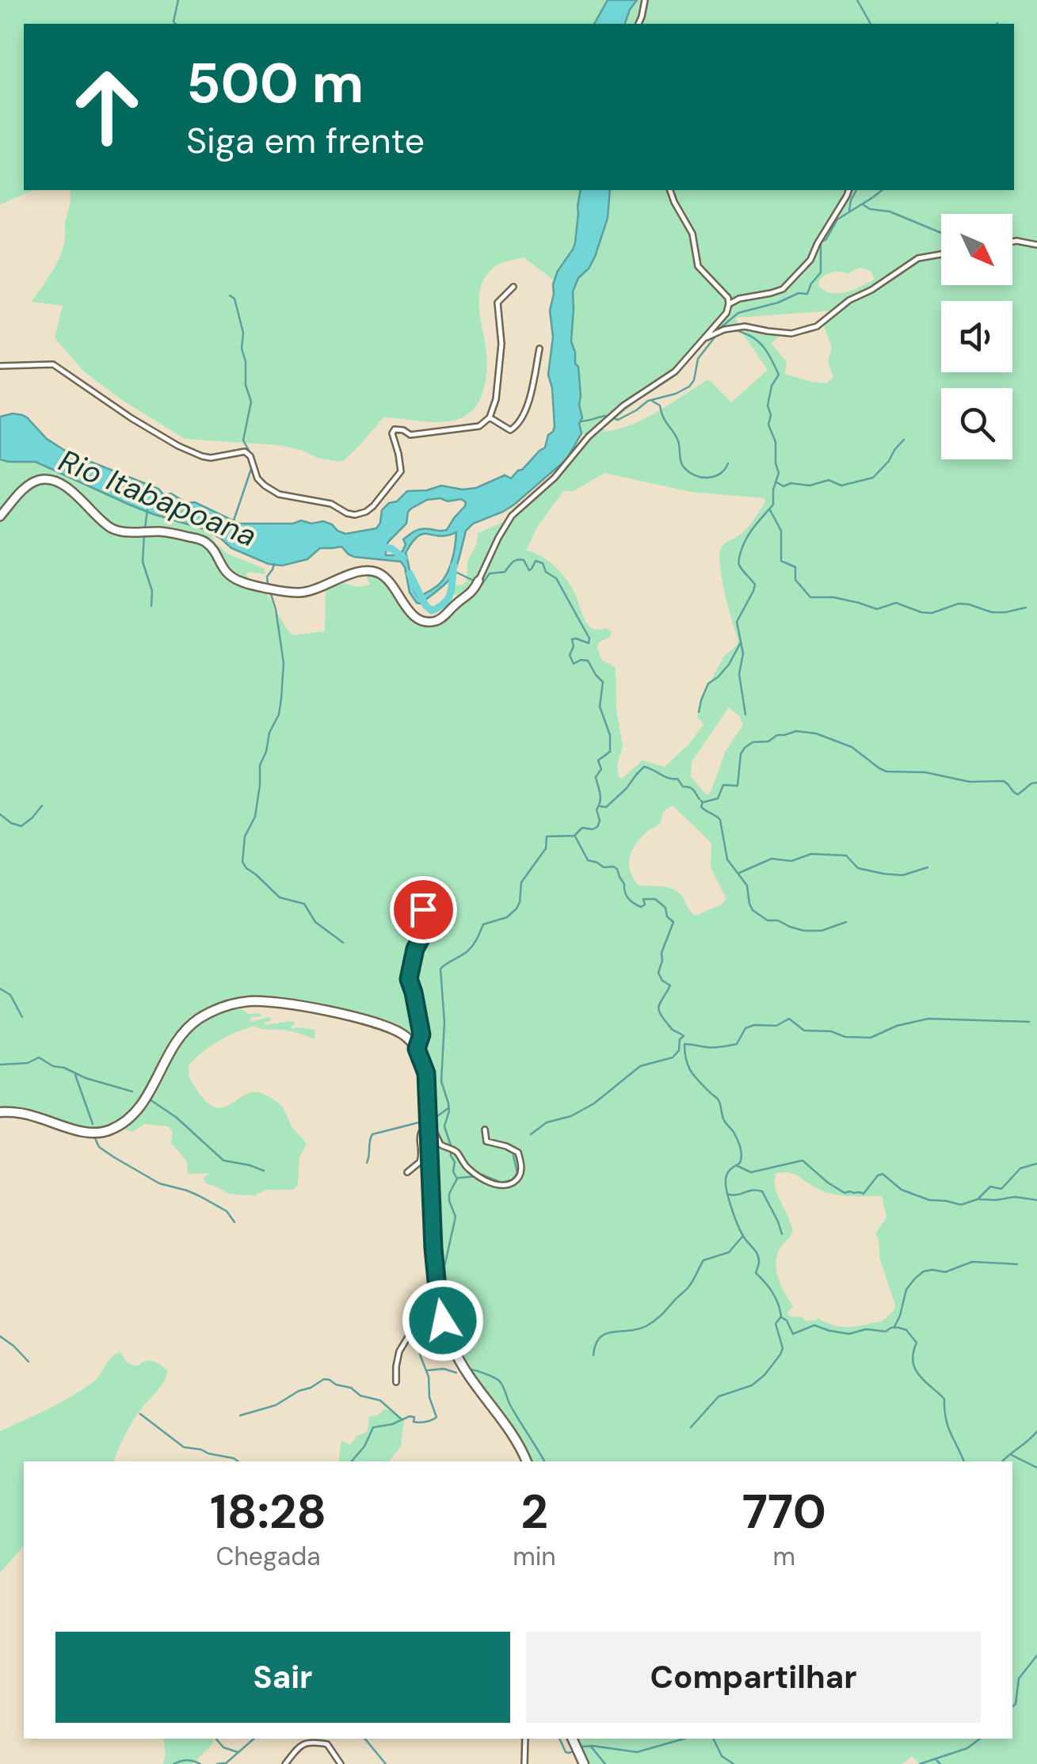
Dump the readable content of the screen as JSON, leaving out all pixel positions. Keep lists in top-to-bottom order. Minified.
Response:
{"water":["Rio Itabapoana"],"north":"bottom right","page":{"turn":["500 m","Siga em frente"],"eta":["18:28","Chegada","2","min","770","m"],"buttons":["Sair","Compartilhar"]}}
